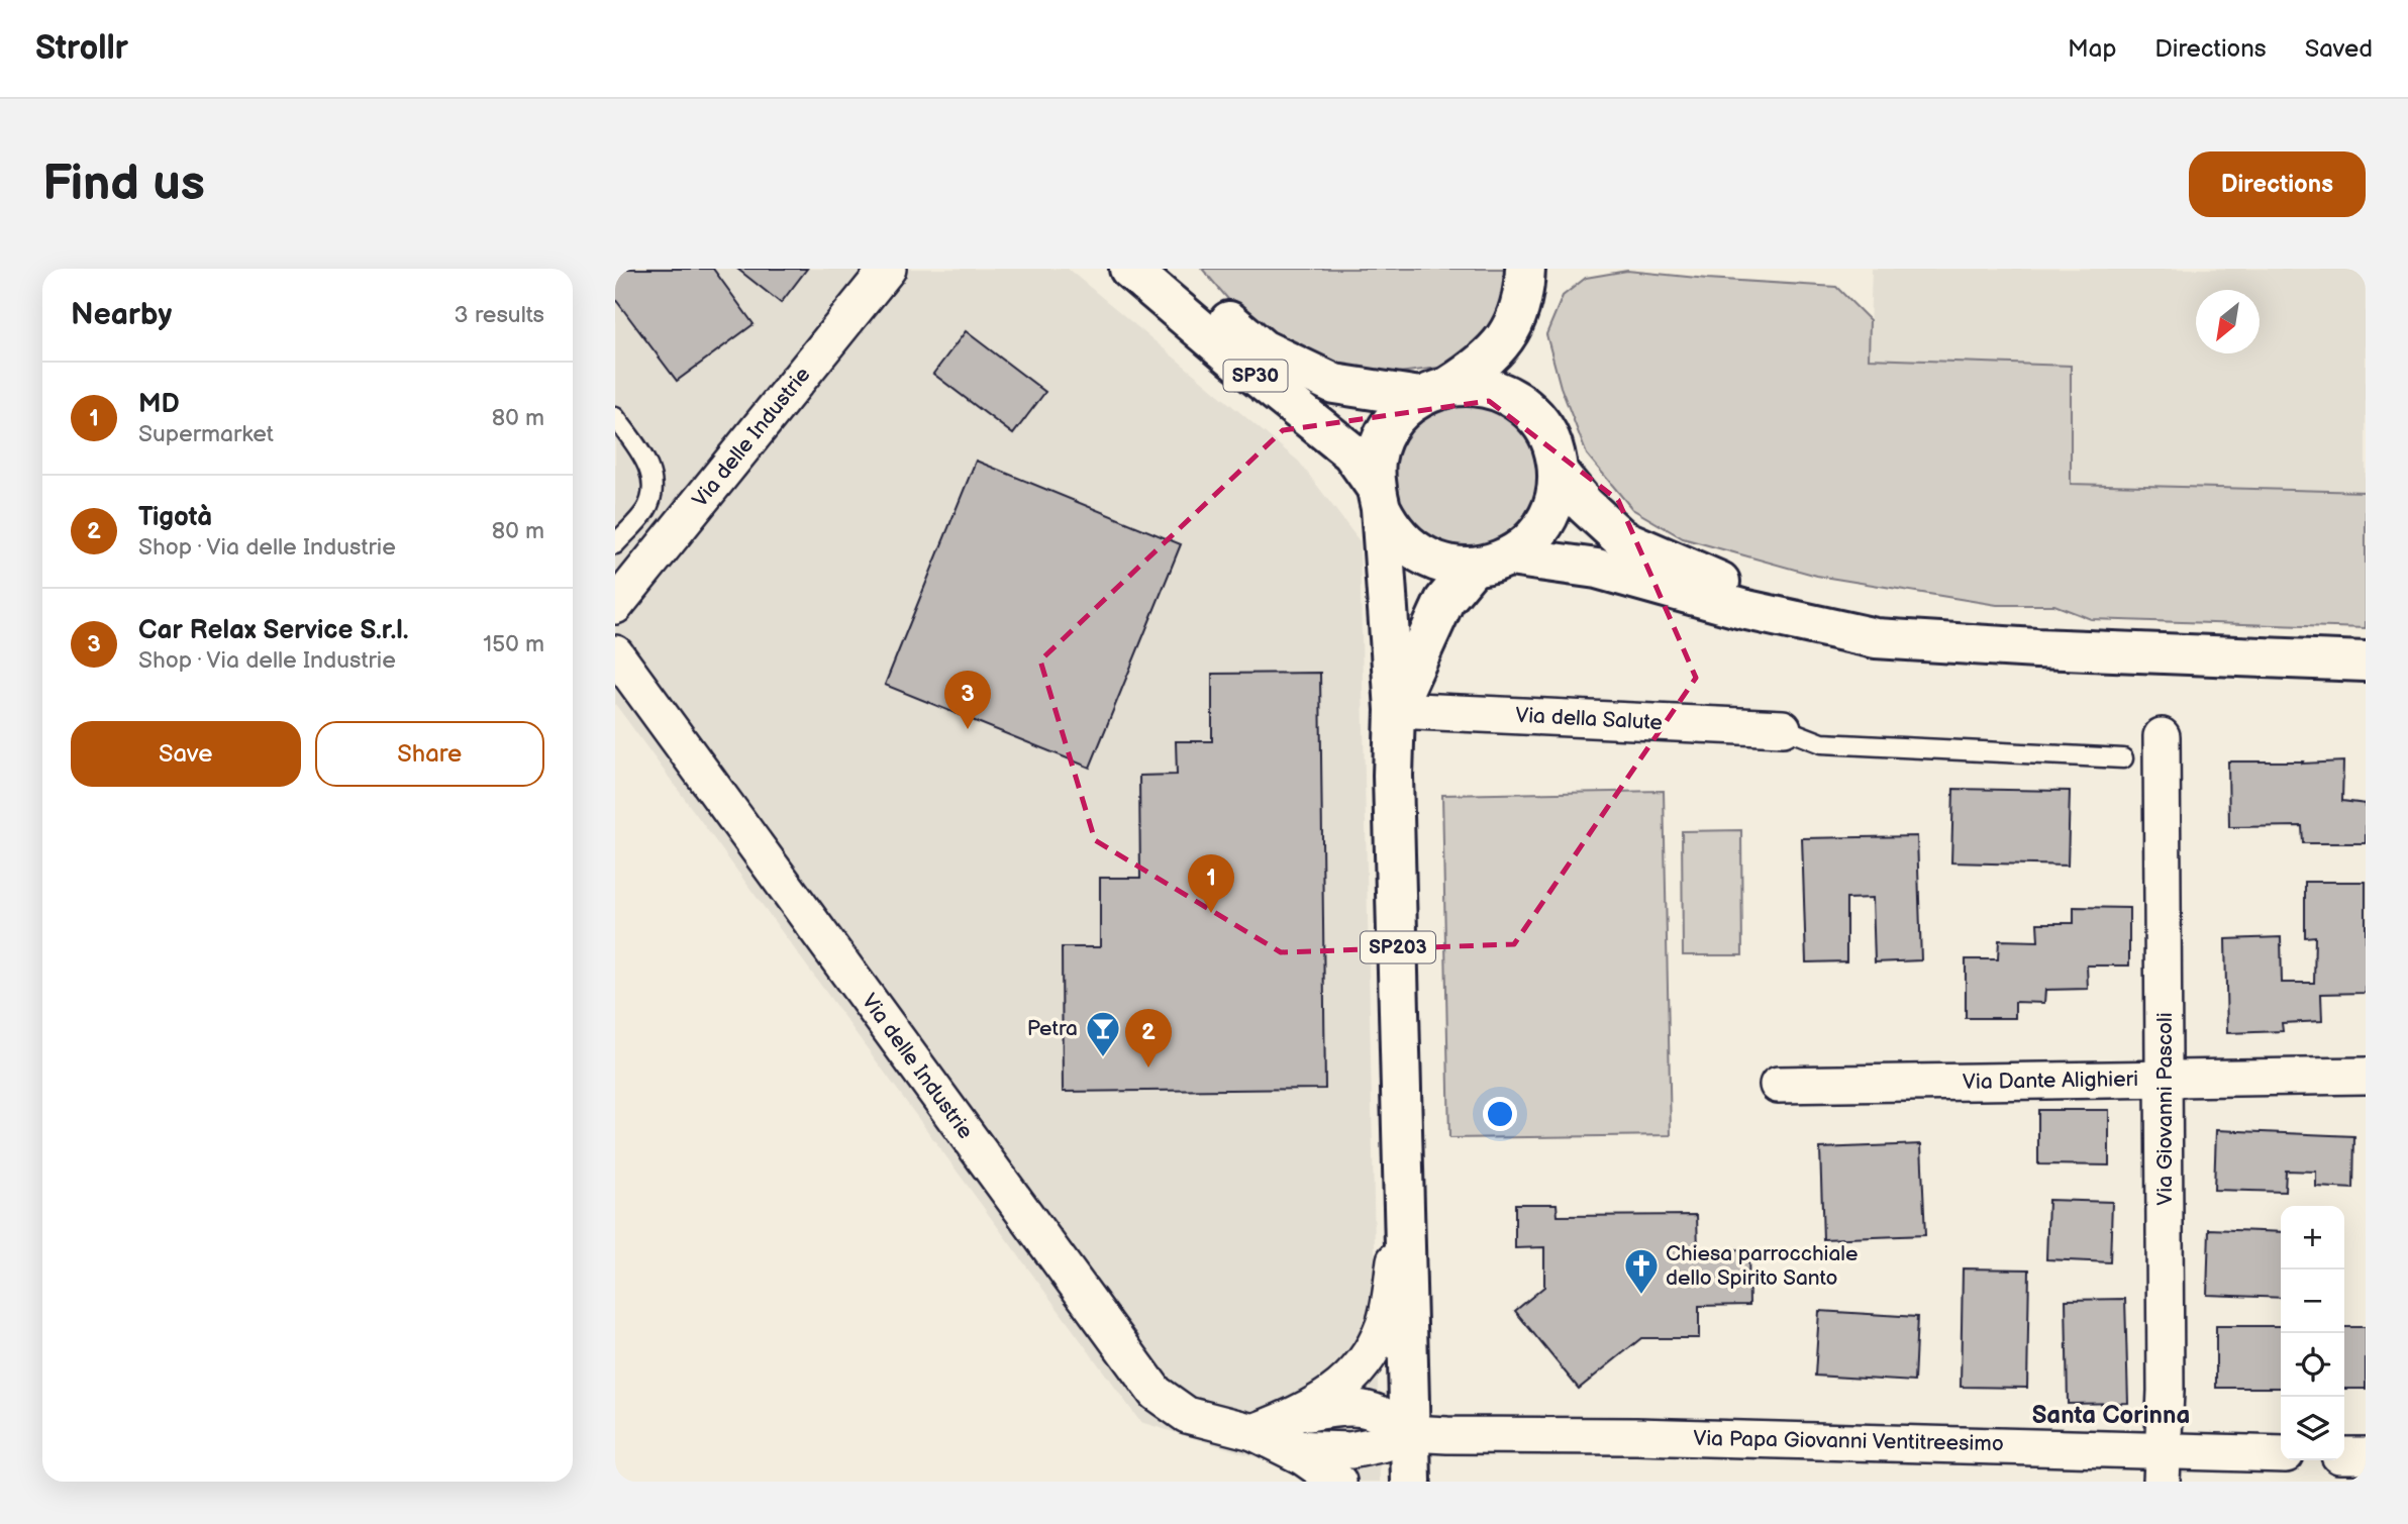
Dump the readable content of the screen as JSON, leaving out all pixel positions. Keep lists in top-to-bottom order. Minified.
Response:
{"streets":{"main road":["SP30","SP203"],"street":["Via delle Industrie","Via della Salute","Via Dante Alighieri","Via Giovanni Pascoli","Via Papa Giovanni Ventitreesimo"]},"crossings":[["SP30","SP203"],["Via delle Industrie","SP203"],["Via delle Industrie","Via Papa Giovanni Ventitreesimo"],["Via della Salute","SP203"],["SP203","Via Papa Giovanni Ventitreesimo"],["Via Dante Alighieri","Via Giovanni Pascoli"],["Via Giovanni Pascoli","Via Papa Giovanni Ventitreesimo"]],"districts":["Santa Corinna"],"places":{"bar":["Petra"],"church":["Chiesa parrocchiale dello Spirito Santo"]},"north":"bottom left","page":{"header":"Strollr","nav":["Map","Directions","Saved"],"buttons":["Directions",["Save","Share"]],"title":"Find us","heading":["Nearby","3 results"],"list":[{"mark":"1","name":"MD","note":"Supermarket","value":"80 m"},{"mark":"2","name":"Tigotà","note":"Shop · Via delle Industrie","value":"80 m"},{"mark":"3","name":"Car Relax Service S.r.l.","note":"Shop · Via delle Industrie","value":"150 m"}],"pins":["3","1","2"],"map_buttons":["+","−"]}}
